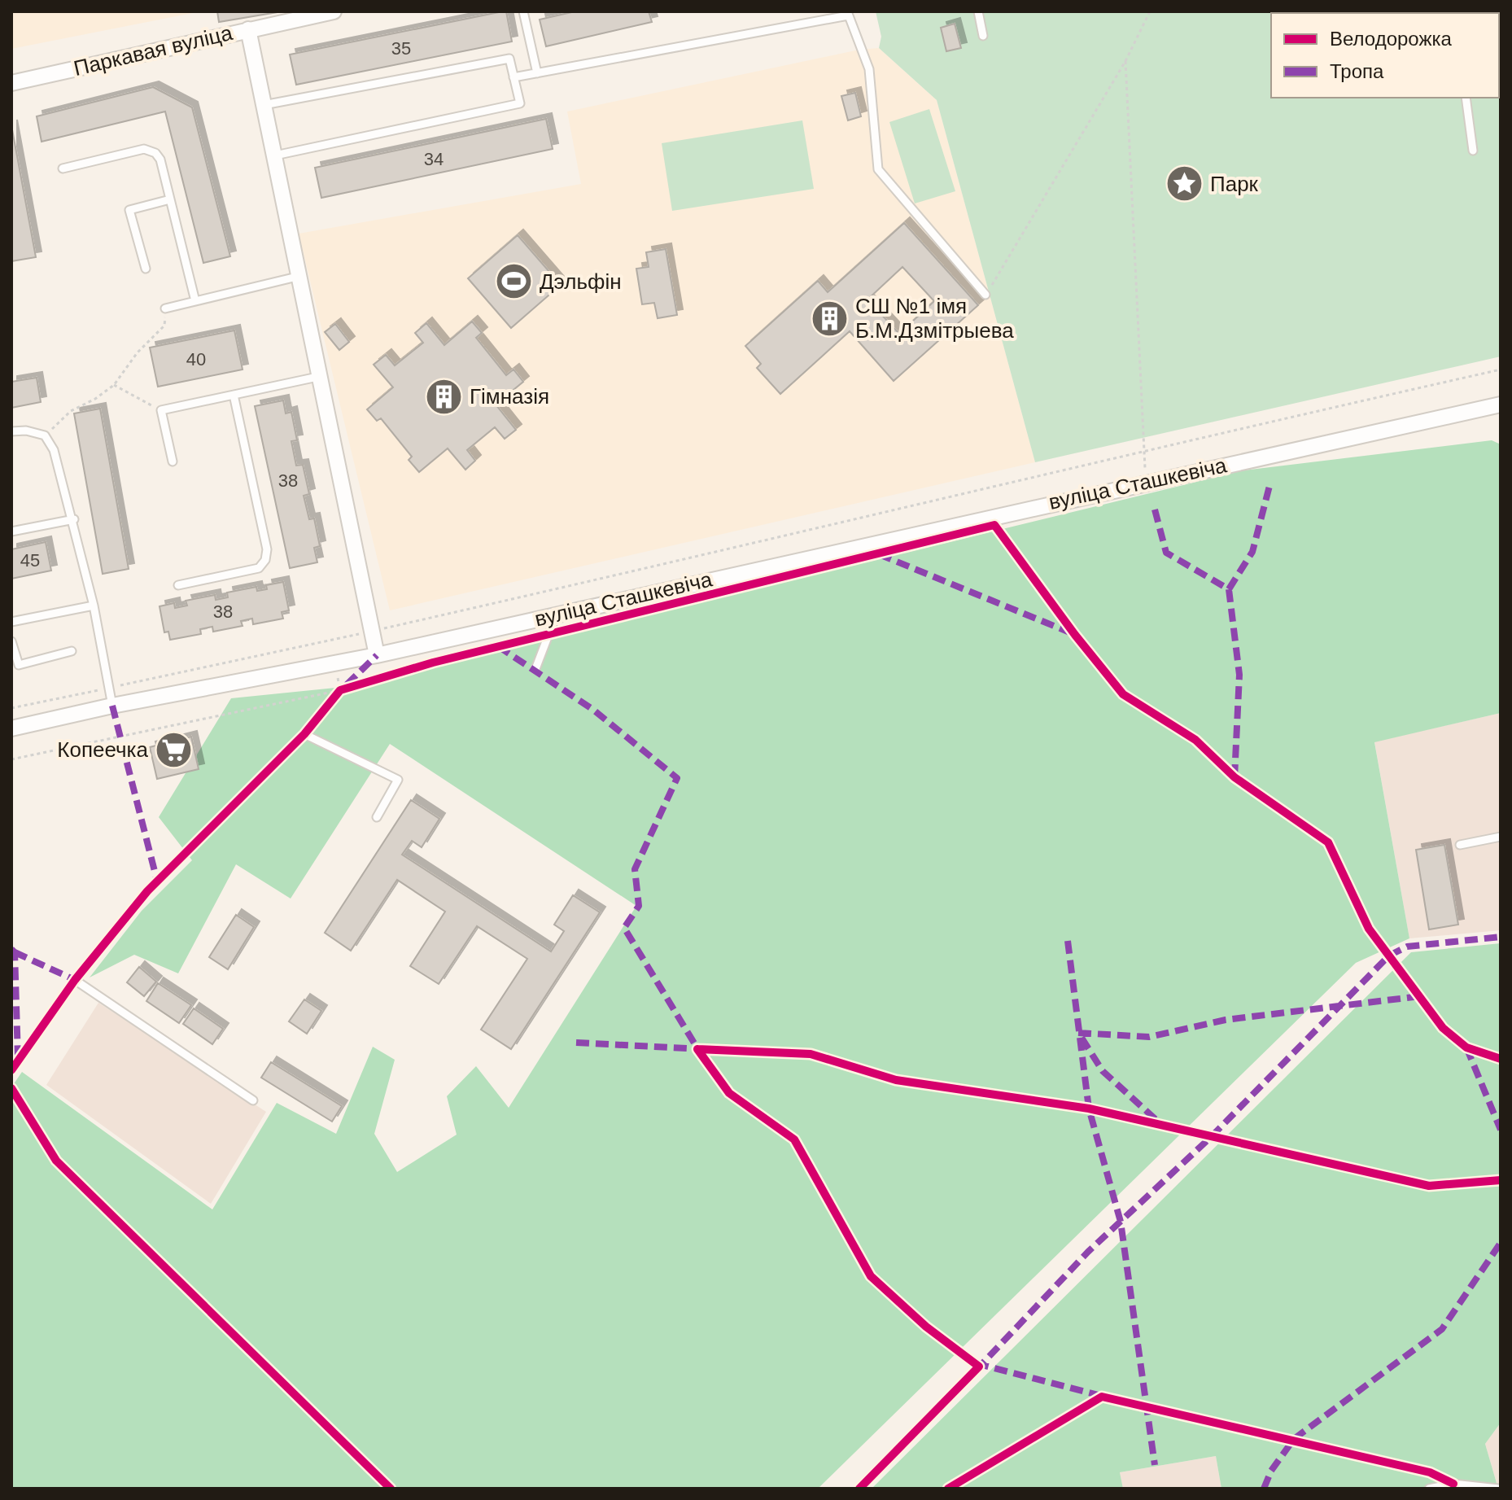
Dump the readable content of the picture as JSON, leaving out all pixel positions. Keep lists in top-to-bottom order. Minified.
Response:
{"streets":{"street":["Паркавая вуліца","вуліца Сташкевіча"]},"places":{"place":["Парк"],"sports":["Дэльфін"],"building":["СШ №1 імя Б.М.Дзмітрыева","Гімназія"],"supermarket":["Копеечка"]},"house_numbers":["35","34","40","38","45","38"],"legend":["Велодорожка","Тропа"]}
